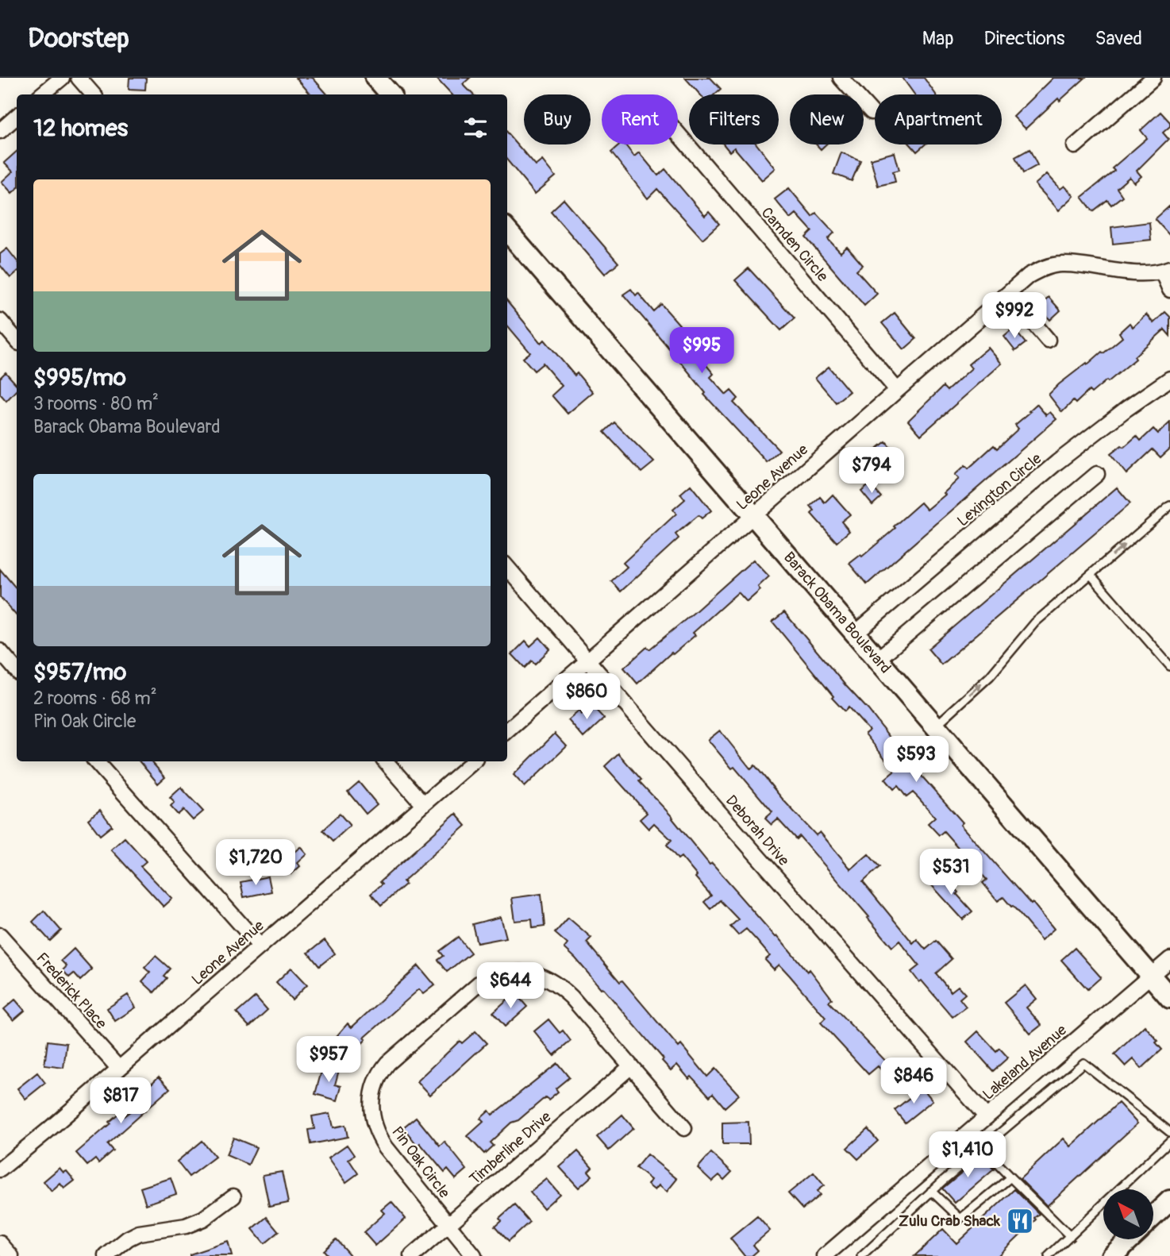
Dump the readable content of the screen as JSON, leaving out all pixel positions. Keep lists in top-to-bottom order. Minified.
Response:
{"streets":{"main road":["Barack Obama Boulevard"],"street":["Camden Circle","Leone Avenue","Lexington Circle","Deborah Drive","Frederick Place","Lakeland Avenue","Timberline Drive","Pin Oak Circle"]},"crossings":[["Camden Circle","Leone Avenue"],["Leone Avenue","Barack Obama Boulevard"],["Leone Avenue","Deborah Drive"],["Leone Avenue","Frederick Place"],["Lexington Circle","Barack Obama Boulevard"],["Barack Obama Boulevard","Lakeland Avenue"],["Deborah Drive","Lakeland Avenue"],["Timberline Drive","Pin Oak Circle"]],"places":{"restaurant":["Zulu Crab Shack"]},"north":"top left","page":{"header":"Doorstep","nav":["Map","Directions","Saved"],"chip":["Buy","Rent","Filters","New","Apartment"],"heading":"12 homes","list":[{"name":"$995/mo","note":"3 rooms · 80 m² · Barack Obama Boulevard"},{"name":"$957/mo","note":"2 rooms · 68 m² · Pin Oak Circle"}],"price":["$992","$995","$794","$860","$593","$1,720","$531","$644","$957","$846","$817","$1,410"]}}
